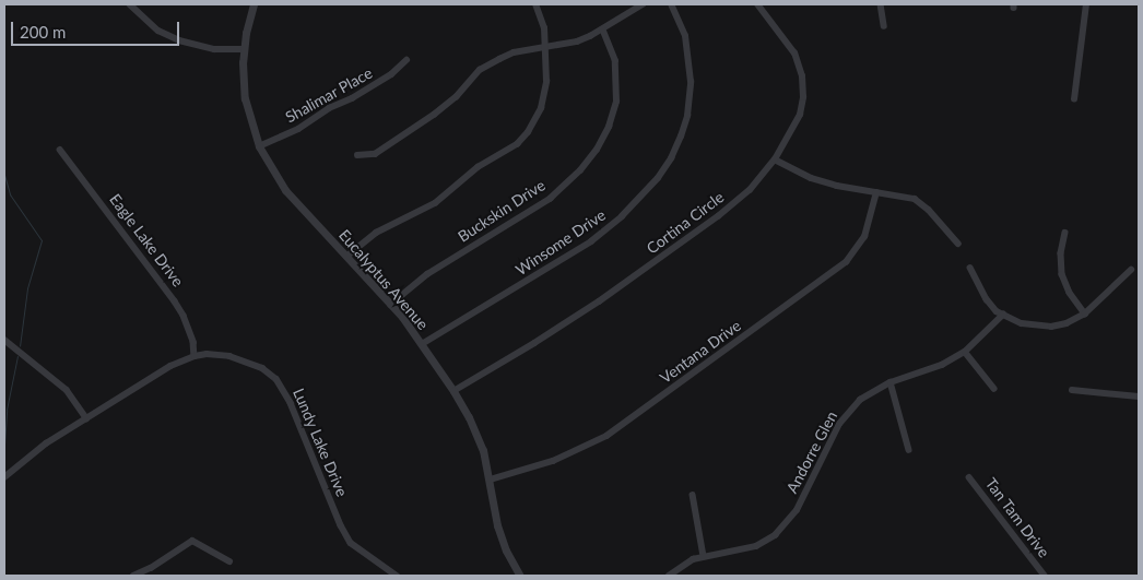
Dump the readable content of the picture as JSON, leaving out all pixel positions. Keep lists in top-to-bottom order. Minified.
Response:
{"streets":{"street":["Shalimar Place","Buckskin Drive","Cortina Circle","Eagle Lake Drive","Winsome Drive","Eucalyptus Avenue","Ventana Drive","Lundy Lake Drive","Andorre Glen","Tan Tam Drive"]},"crossings":[["Shalimar Place","Eucalyptus Avenue"],["Buckskin Drive","Eucalyptus Avenue"],["Cortina Circle","Eucalyptus Avenue"],["Eagle Lake Drive","Lundy Lake Drive"],["Winsome Drive","Eucalyptus Avenue"],["Eucalyptus Avenue","Ventana Drive"]],"scale_bar":"200 m"}
